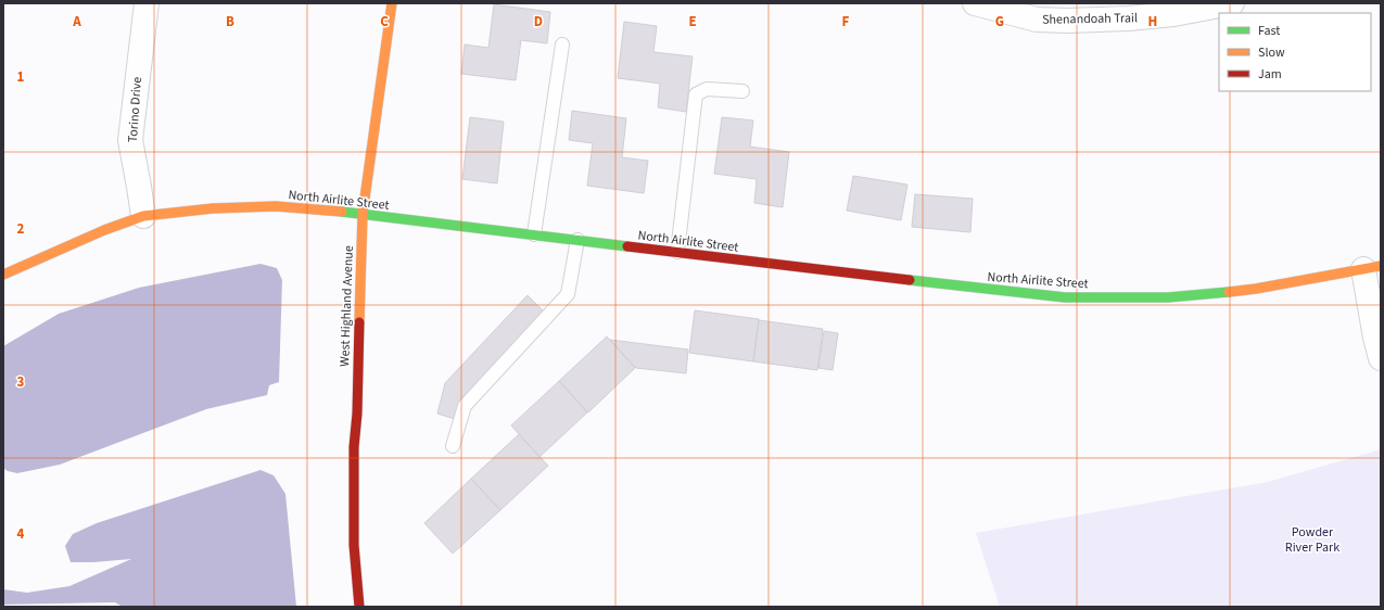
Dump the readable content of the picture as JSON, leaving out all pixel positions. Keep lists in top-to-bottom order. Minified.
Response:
{"streets":{"street":["Shenandoah Trail","Torino Drive","North Airlite Street","West Highland Avenue"]},"crossings":[["Torino Drive","North Airlite Street"],["North Airlite Street","West Highland Avenue"]],"parks":["Powder River Park"],"legend":["Fast","Slow","Jam"],"grid":{"columns":["A","B","C","D","E","F","G","H"],"rows":["1","2","3","4"]}}
